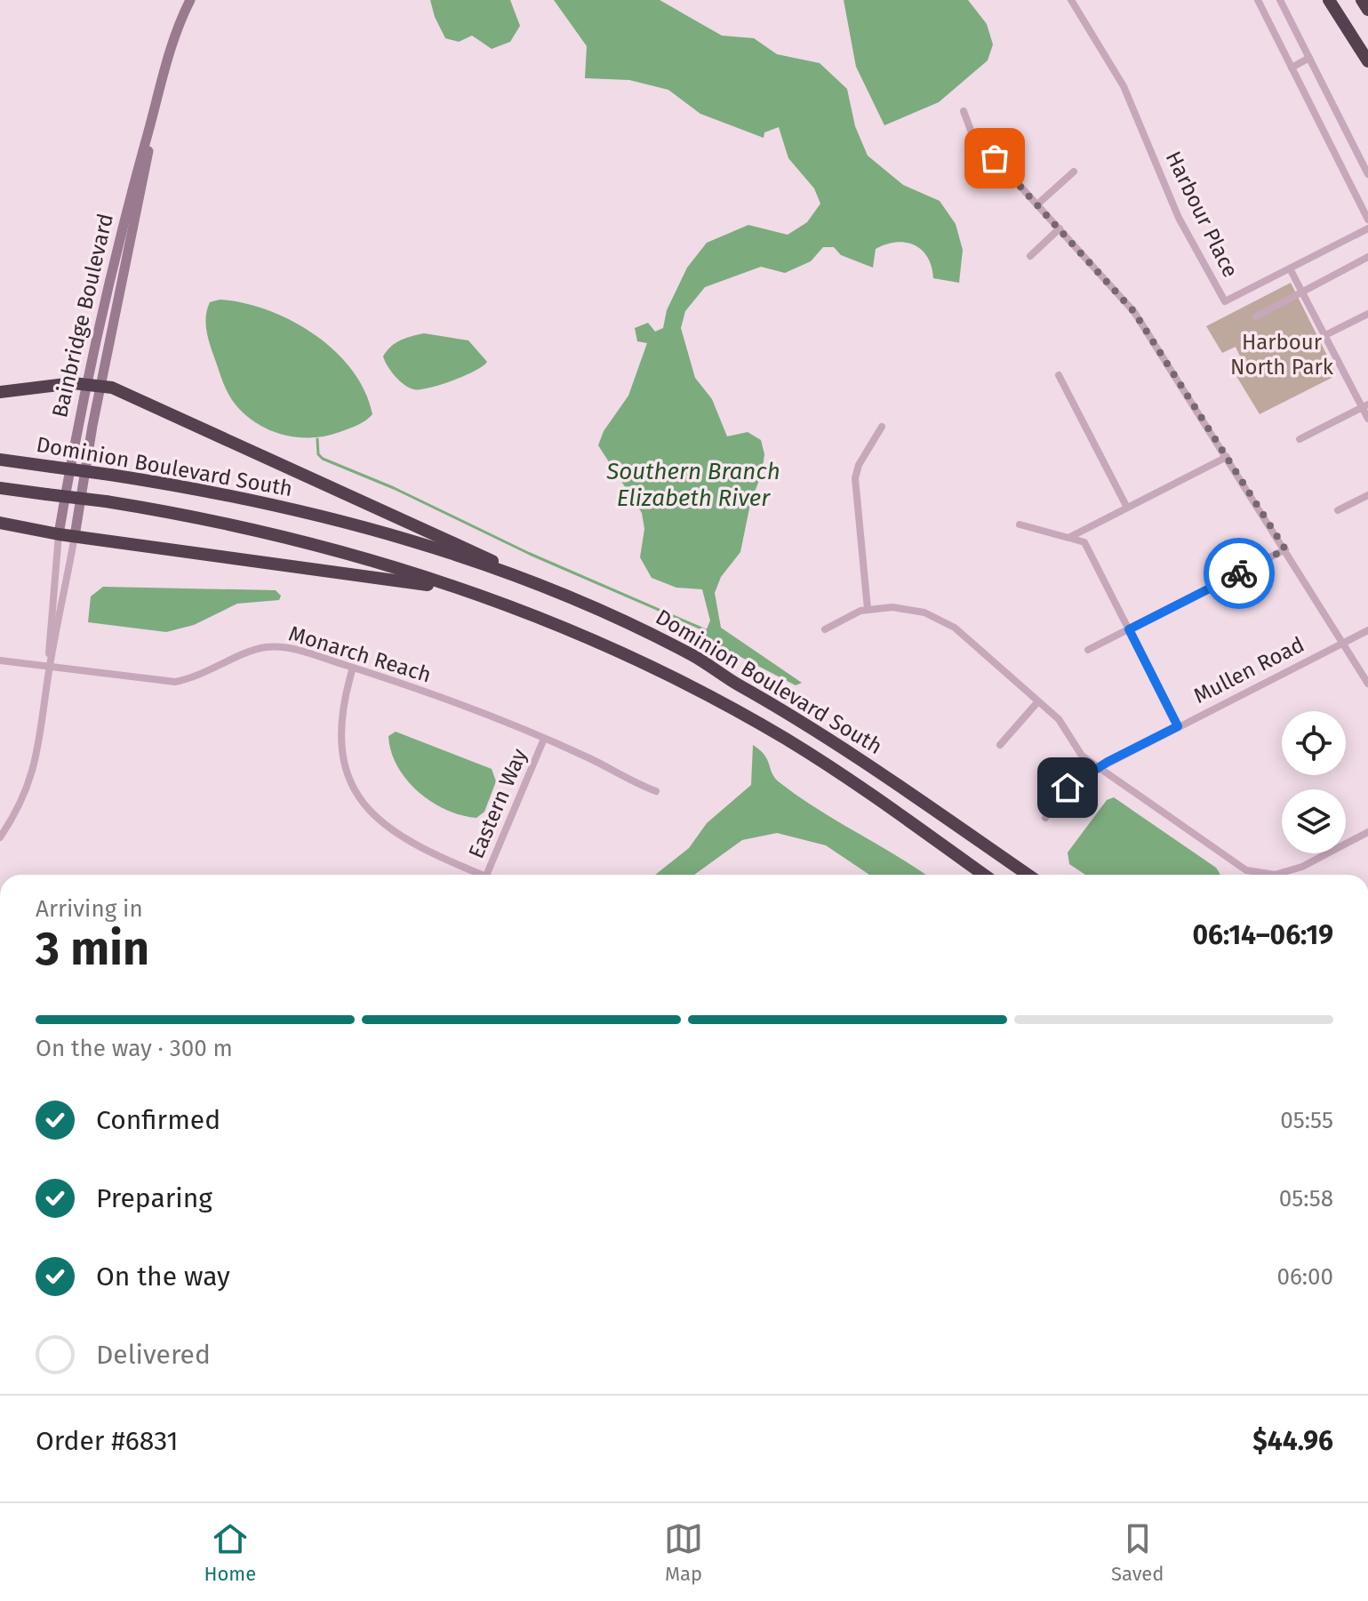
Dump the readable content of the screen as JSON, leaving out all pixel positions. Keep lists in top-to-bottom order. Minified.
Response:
{"streets":{"highway":["Dominion Boulevard South"],"main road":["Bainbridge Boulevard"],"street":["Harbour Place","Monarch Reach","Mullen Road","Eastern Way"]},"crossings":[["Monarch Reach","Eastern Way"]],"water":["Southern Branch Elizabeth River"],"parks":["Harbour North Park"],"page":{"heading":["3 min","Arriving in","06:14–06:19"],"panel":["Order #6831","$44.96"],"bar":"On the way · 300 m","list":[["Confirmed","05:55"],["Preparing","05:58"],["On the way","06:00"],"Delivered"],"tabs":["Home","Map","Saved"]}}
